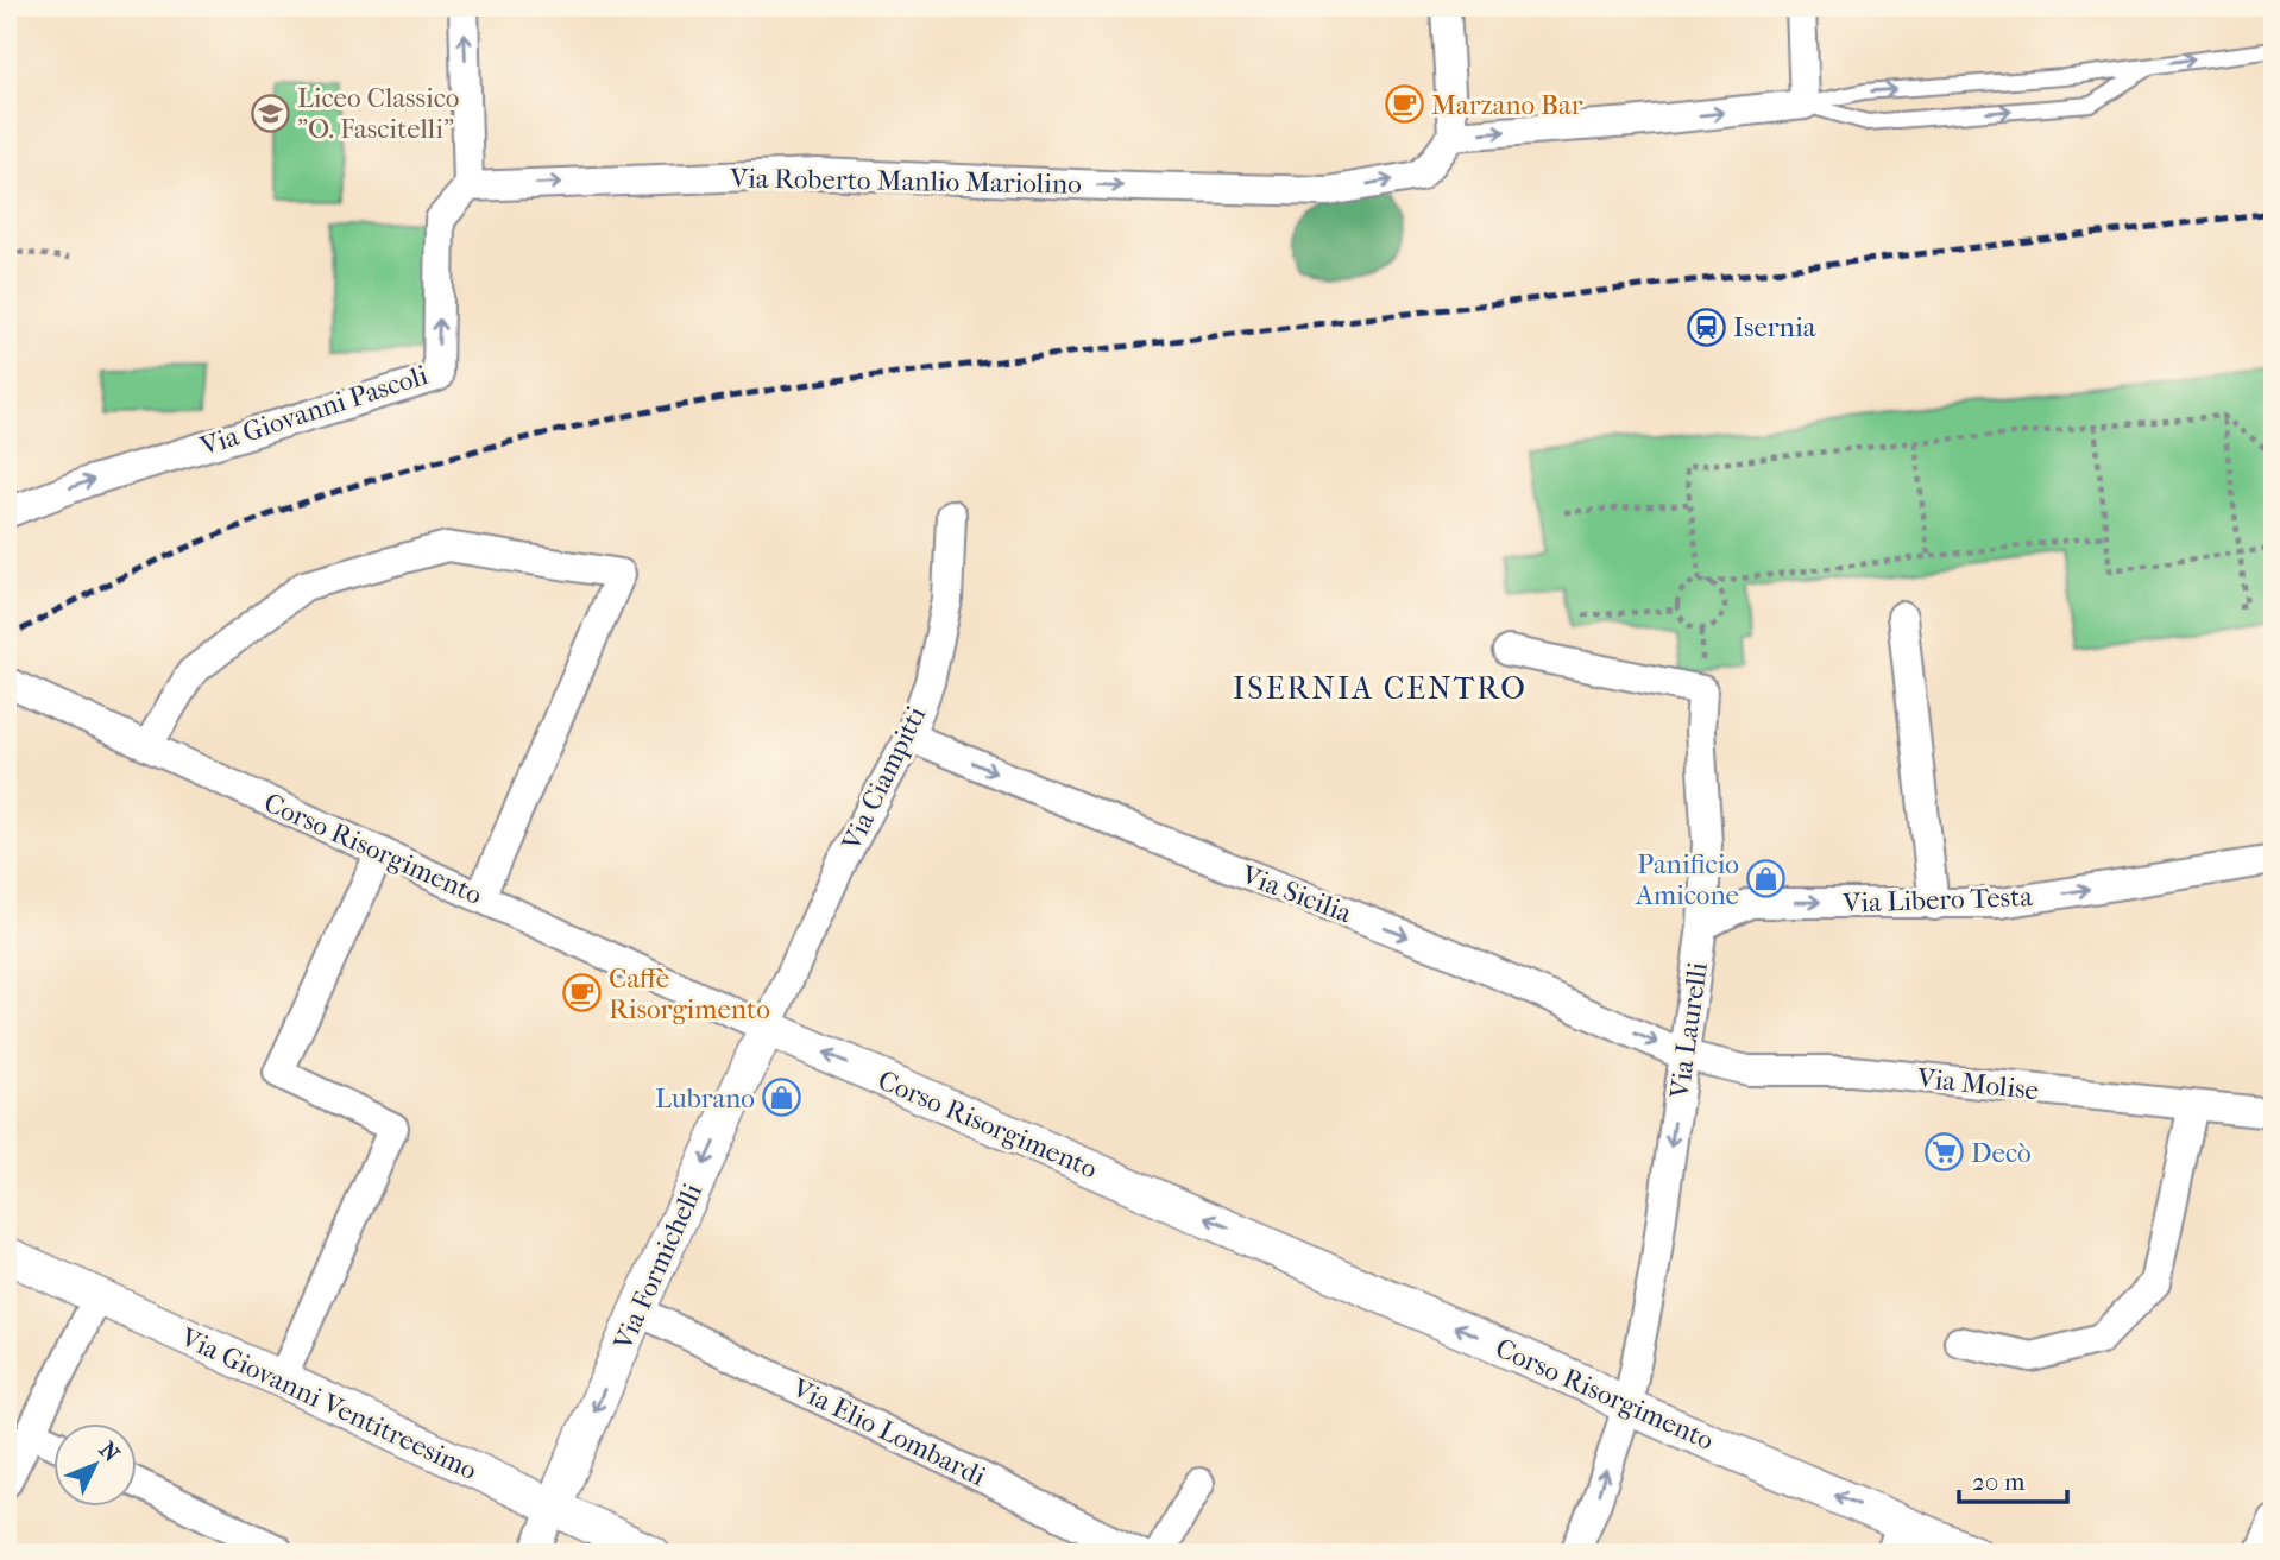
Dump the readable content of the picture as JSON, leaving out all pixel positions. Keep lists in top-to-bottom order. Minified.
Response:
{"streets":{"street":["Via Roberto Manlio Mariolino","Via Giovanni Pascoli","Via Ciampitti","Corso Risorgimento","Via Sicilia","Via Libero Testa","Via Laurelli","Via Molise","Via Formichelli","Via Giovanni Ventitreesimo","Via Elio Lombardi"]},"crossings":[["Via Roberto Manlio Mariolino","Via Giovanni Pascoli"],["Via Ciampitti","Corso Risorgimento"],["Via Ciampitti","Via Sicilia"],["Via Ciampitti","Via Formichelli"],["Corso Risorgimento","Via Laurelli"],["Corso Risorgimento","Via Formichelli"],["Via Sicilia","Via Laurelli"],["Via Sicilia","Via Molise"],["Via Libero Testa","Via Laurelli"],["Via Laurelli","Via Molise"],["Via Formichelli","Via Giovanni Ventitreesimo"],["Via Formichelli","Via Elio Lombardi"]],"one_way":["Via Roberto Manlio Mariolino","Via Giovanni Pascoli","Corso Risorgimento","Via Sicilia","Via Libero Testa","Via Formichelli"],"districts":["ISERNIA CENTRO"],"places":{"cafe":["Marzano Bar","Caffè Risorgimento"],"school or university":["Liceo Classico \"O. Fascitelli\""],"station":["Isernia"],"shop":["Panificio Amicone","Lubrano"],"supermarket":["Decò"]},"scale_bar":"20 m","north":"top right"}
